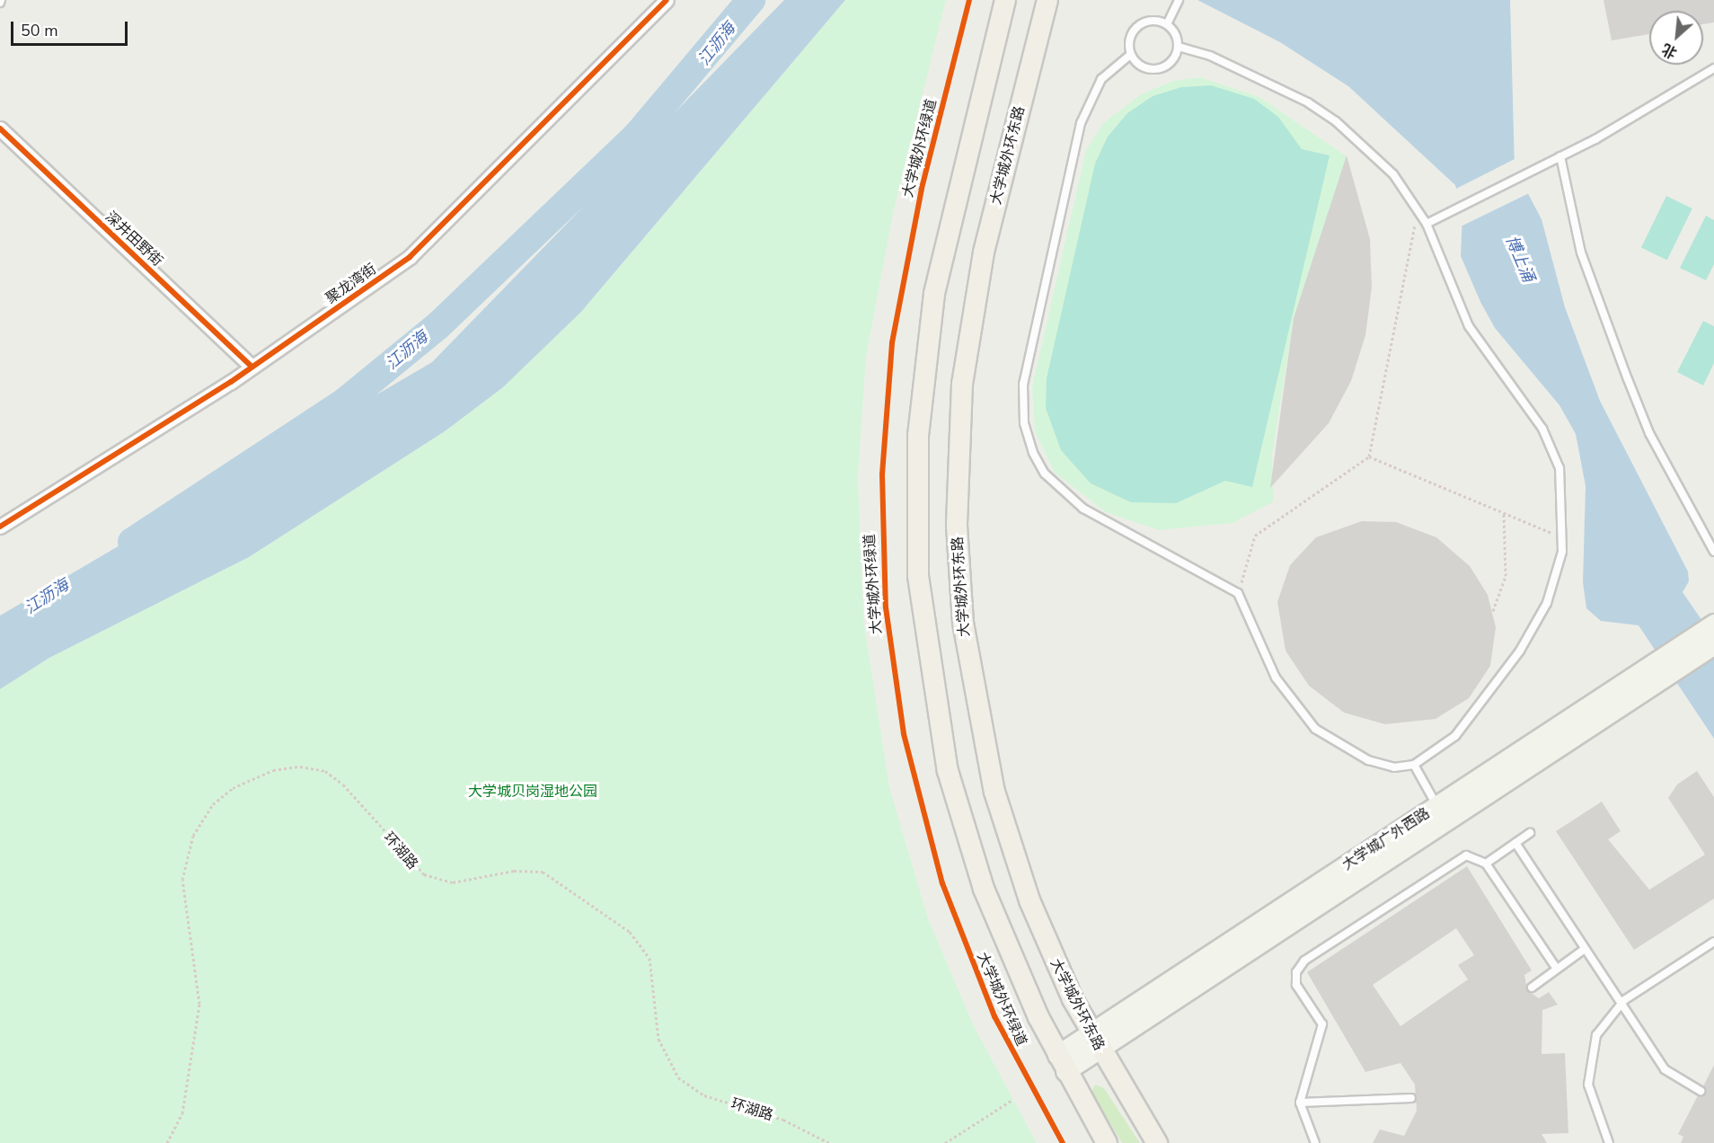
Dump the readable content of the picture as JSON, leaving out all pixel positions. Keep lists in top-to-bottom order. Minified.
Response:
{"streets":{"main road":["大学城外环东路","大学城广外西路"],"street":["深井田野街","聚龙湾街"],"path":["环湖路"],"cycle path":["大学城外环绿道"]},"crossings":[["大学城外环东路","大学城广外西路"],["深井田野街","聚龙湾街"]],"water":["江沥海","博上涌"],"parks":["大学城贝岗湿地公园"],"scale_bar":"50 m","north":"bottom left"}
